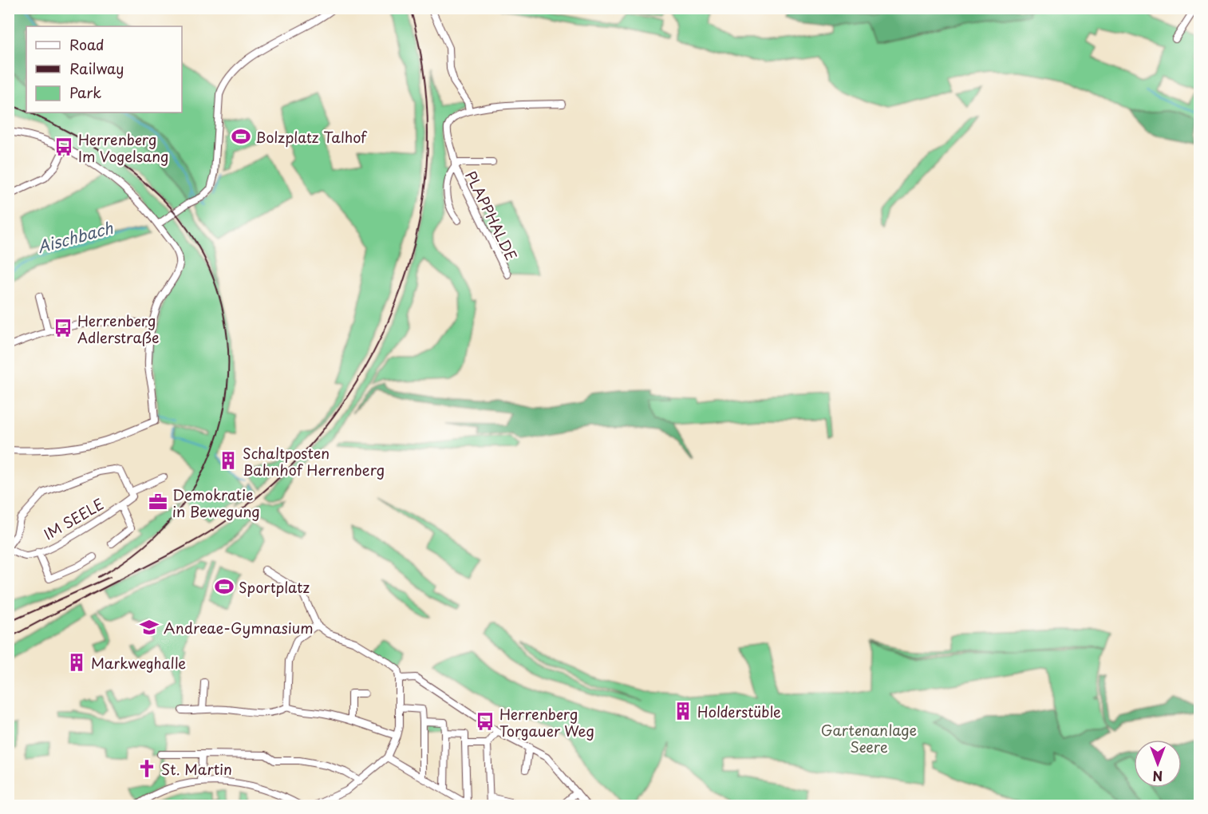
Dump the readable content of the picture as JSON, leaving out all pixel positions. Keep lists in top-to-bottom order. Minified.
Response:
{"streets":{"street":["PLAPPHALDE","IM SEELE"]},"water":["Aischbach"],"parks":["Gartenanlage Seere"],"places":{"sports":["Bolzplatz Talhof","Sportplatz"],"bus stop":["Herrenberg Im Vogelsang","Herrenberg Adlerstraße","Herrenberg Torgauer Weg"],"building":["Schaltposten Bahnhof Herrenberg","Markweghalle","Holderstüble"],"office":["Demokratie in Bewegung"],"school or university":["Andreae-Gymnasium"],"church":["St. Martin"]},"legend":["Road","Railway","Park"],"north":"bottom"}
